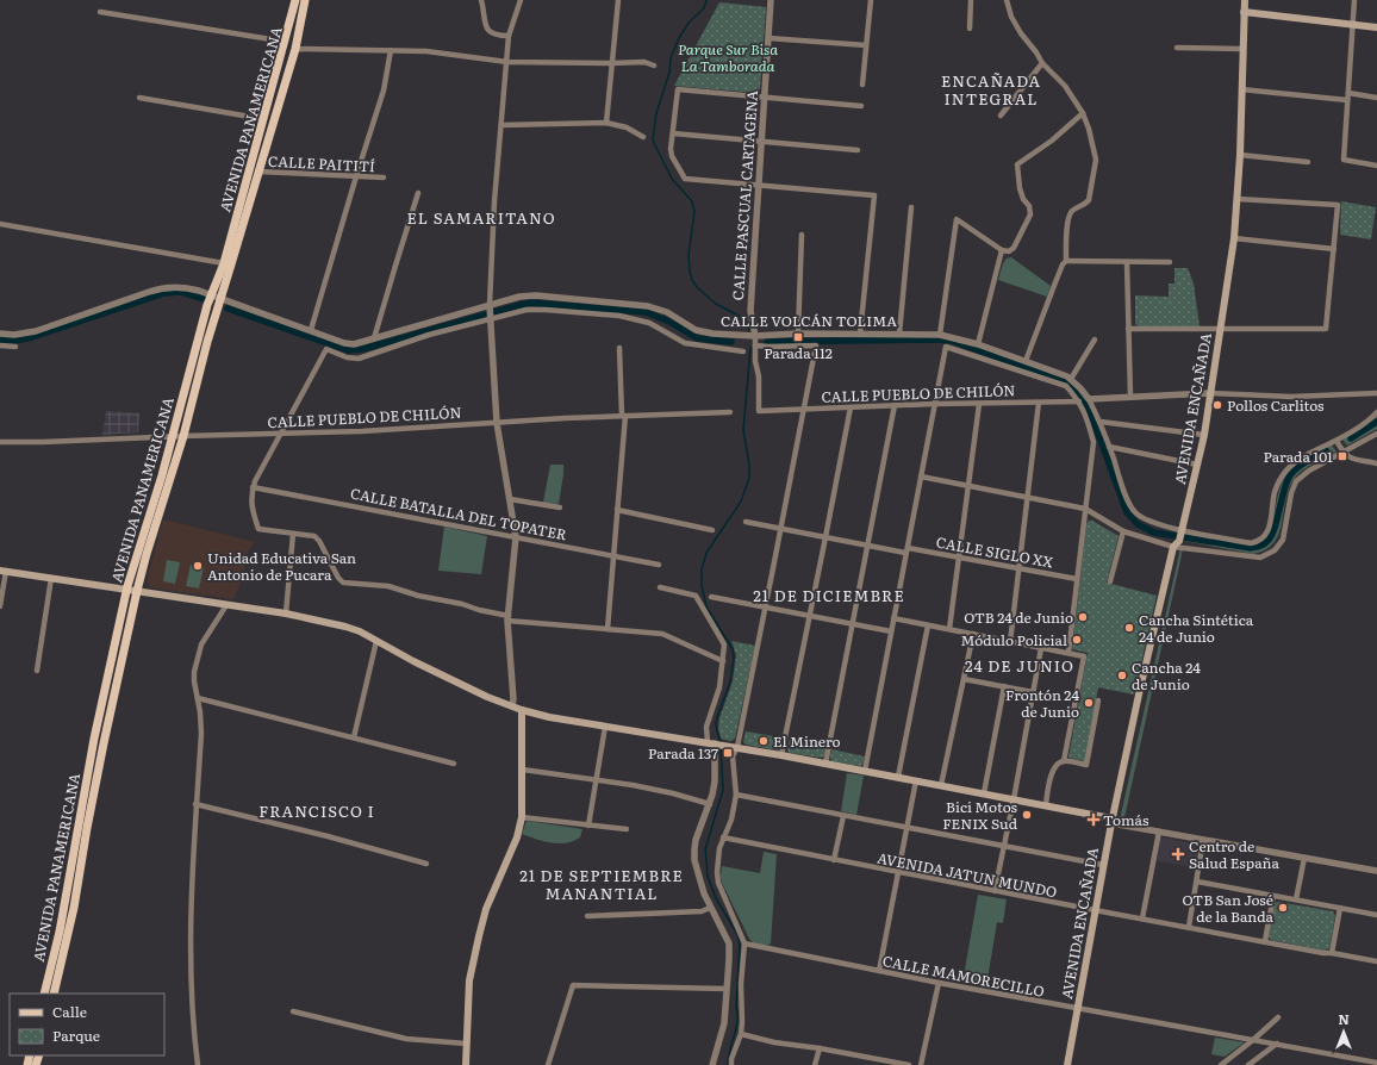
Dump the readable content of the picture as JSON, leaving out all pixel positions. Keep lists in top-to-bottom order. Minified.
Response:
{"streets":{"main road":["AVENIDA PANAMERICANA","AVENIDA ENCAÑADA"],"street":["CALLE PAITITÍ","CALLE PASCUAL CARTAGENA","CALLE VOLCÁN TOLIMA","CALLE PUEBLO DE CHILÓN","CALLE BATALLA DEL TOPATER","CALLE SIGLO XX","AVENIDA JATUN MUNDO","CALLE MAMORECILLO"]},"crossings":[["AVENIDA PANAMERICANA","CALLE PAITITÍ"],["AVENIDA PANAMERICANA","CALLE VOLCÁN TOLIMA"],["AVENIDA PANAMERICANA","CALLE PUEBLO DE CHILÓN"],["CALLE PASCUAL CARTAGENA","CALLE VOLCÁN TOLIMA"],["CALLE VOLCÁN TOLIMA","CALLE PUEBLO DE CHILÓN"],["AVENIDA ENCAÑADA","AVENIDA JATUN MUNDO"],["AVENIDA ENCAÑADA","CALLE MAMORECILLO"]],"districts":["ENCAÑADA INTEGRAL","EL SAMARITANO","21 DE DICIEMBRE","24 DE JUNIO","FRANCISCO I","21 DE SEPTIEMBRE MANANTIAL"],"parks":["Parque Sur Bisa La Tamborada"],"places":{"transit":["Parada 112","Parada 101","Parada 137"],"other":["Pollos Carlitos","Unidad Educativa San Antonio de Pucara","OTB 24 de Junio","Cancha Sintética 24 de Junio","Módulo Policial","Cancha 24 de Junio","Frontón 24 de Junio","El Minero","Bici Motos FENIX Sud","OTB San José de la Banda"],"health":["Tomás","Centro de Salud España"]},"legend":["Calle","Parque"],"north":"top"}
